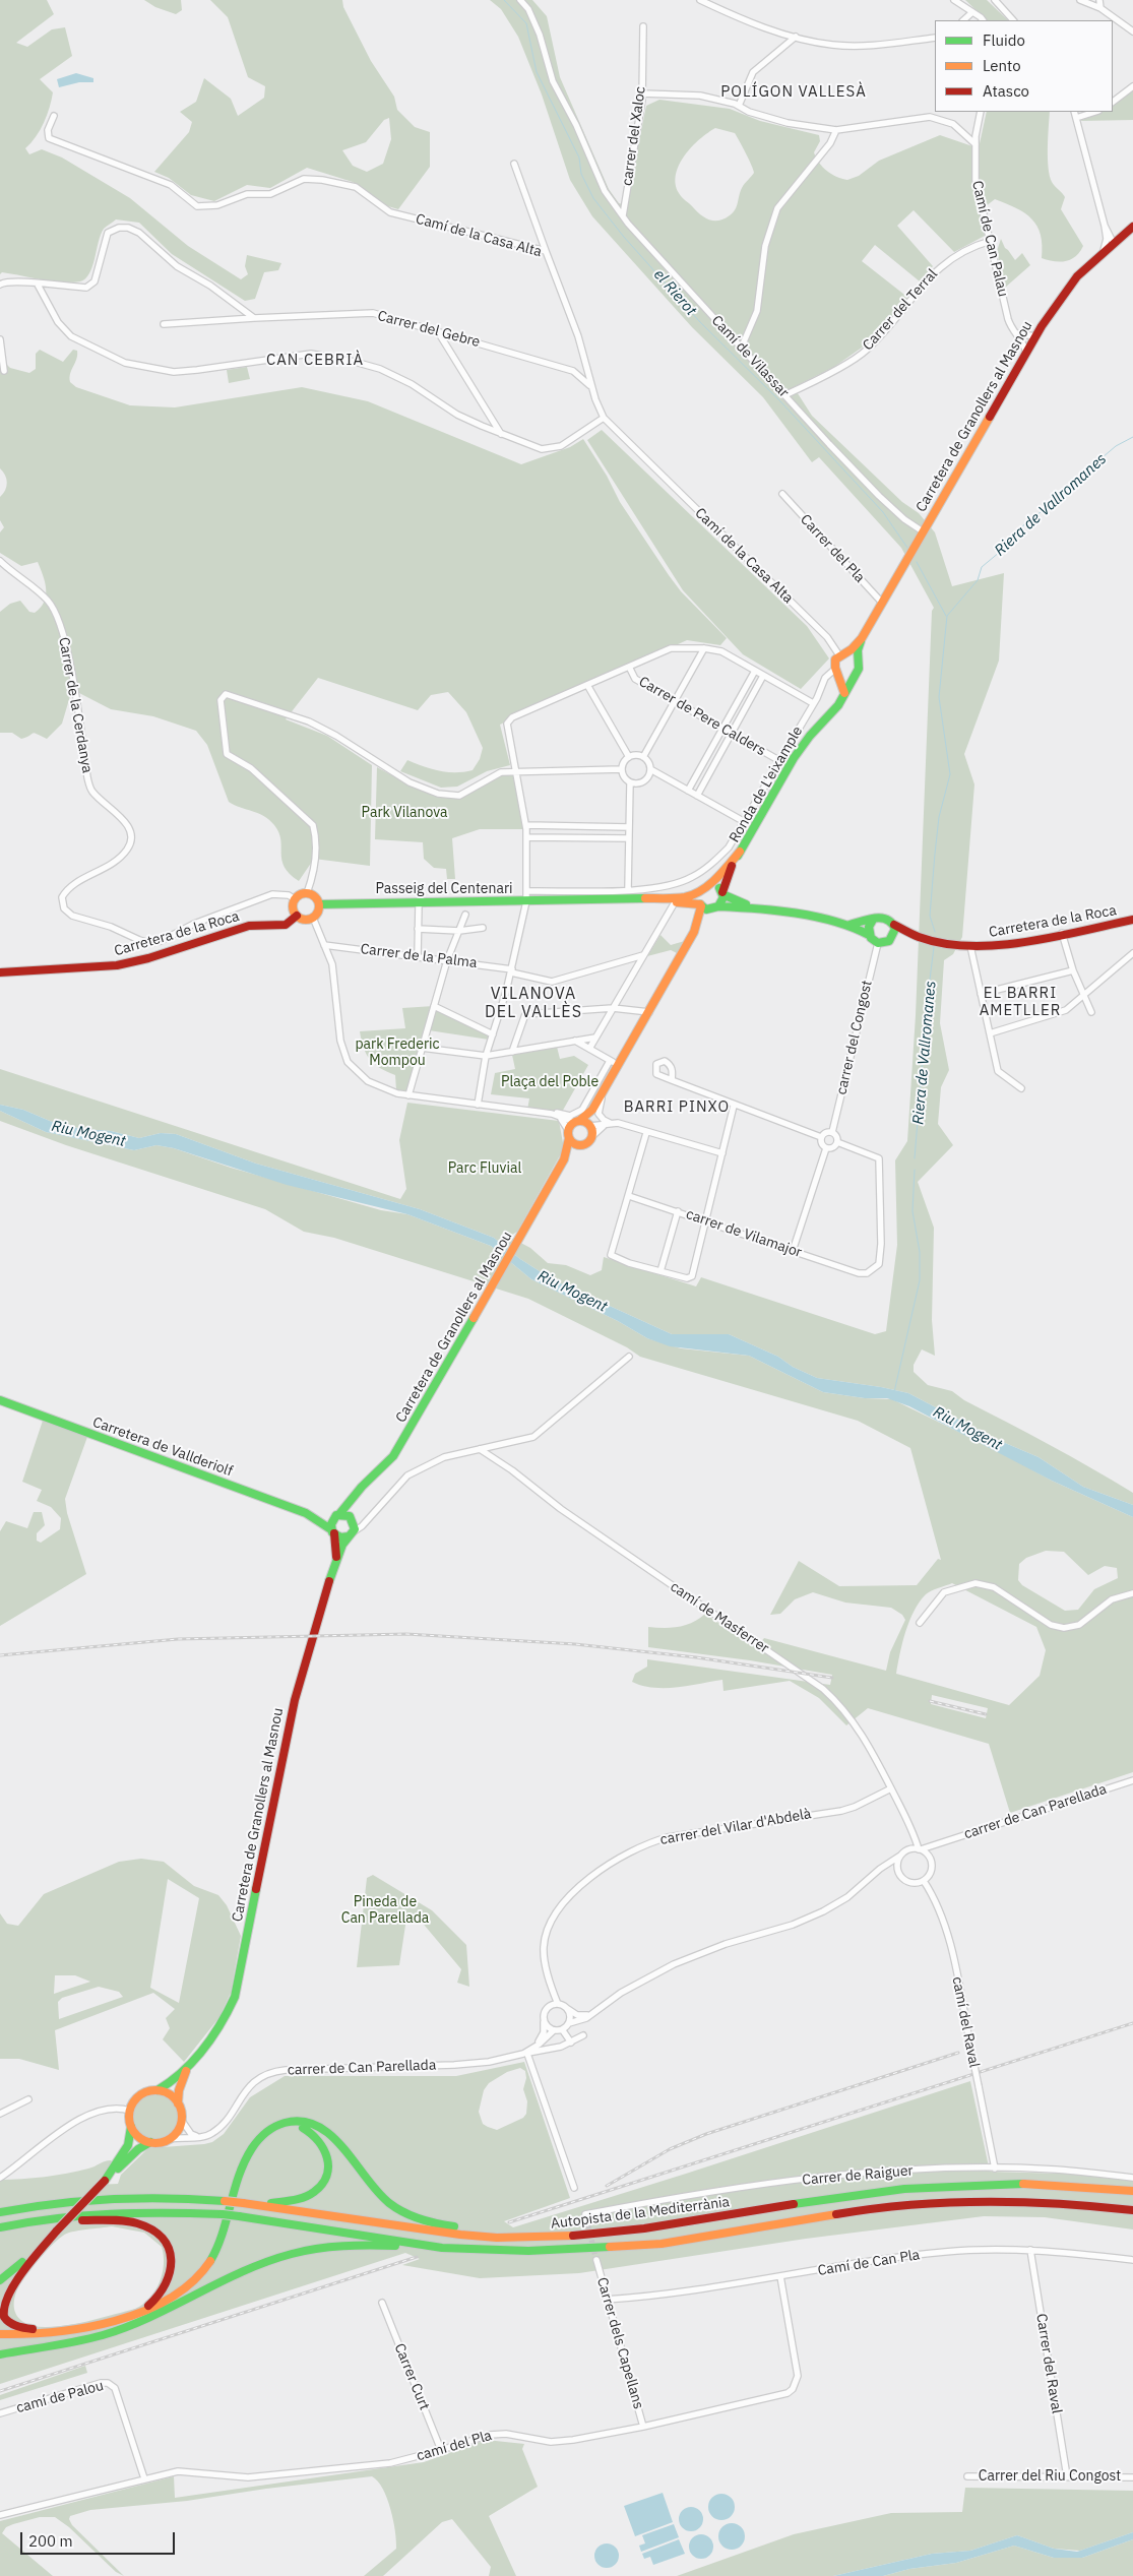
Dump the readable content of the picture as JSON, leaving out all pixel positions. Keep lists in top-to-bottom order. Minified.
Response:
{"streets":{"main road":["Carretera de Granollers al Masnou","Passeig del Centenari","Carretera de la Roca","Carretera de Vallderiolf","Autopista de la Mediterrània"],"street":["carrer del Xaloc","Camí de la Casa Alta","Camí de Can Palau","Carrer del Terral","Carrer del Gebre","Camí de Vilassar","Carrer del Pla","Carrer de la Cerdanya","Carrer de Pere Calders","Ronda de L'eixample","Carrer de la Palma","carrer del Congost","carrer de Vilamajor","camí de Masferrer","carrer de Can Parellada","carrer del Vilar d'Abdelà","camí del Raval","Carrer de Raiguer","Camí de Can Pla","Carrer dels Capellans","Carrer del Raval","Carrer Curt","camí de Palou","camí del Pla","Carrer del Riu Congost"]},"crossings":[["carrer del Xaloc","Camí de Vilassar"],["Camí de la Casa Alta","Carrer del Gebre"],["Camí de la Casa Alta","Carretera de Granollers al Masnou"],["Camí de la Casa Alta","Ronda de L'eixample"],["Camí de Can Palau","Carrer del Terral"],["Camí de Can Palau","Carretera de Granollers al Masnou"],["Carrer del Terral","Camí de Vilassar"],["Camí de Vilassar","Carretera de Granollers al Masnou"],["Carretera de Granollers al Masnou","Carrer del Pla"],["Carretera de Granollers al Masnou","Ronda de L'eixample"],["Carretera de Granollers al Masnou","Carretera de Vallderiolf"],["Carretera de Granollers al Masnou","carrer de Can Parellada"],["Carrer de la Cerdanya","Passeig del Centenari"],["Carrer de la Cerdanya","Carretera de la Roca"],["Carrer de Pere Calders","Ronda de L'eixample"],["Passeig del Centenari","Carretera de la Roca"],["Carretera de la Roca","carrer del Congost"],["carrer del Congost","carrer de Vilamajor"],["camí de Masferrer","carrer de Can Parellada"],["camí de Masferrer","carrer del Vilar d'Abdelà"],["camí de Masferrer","camí del Raval"],["carrer de Can Parellada","carrer del Vilar d'Abdelà"],["carrer de Can Parellada","camí del Raval"],["camí del Raval","Carrer de Raiguer"],["Camí de Can Pla","Carrer dels Capellans"],["Camí de Can Pla","Carrer del Raval"],["Camí de Can Pla","camí del Pla"],["Carrer dels Capellans","camí del Pla"],["Carrer del Raval","Carrer del Riu Congost"],["Carrer Curt","camí del Pla"],["camí de Palou","camí del Pla"]],"districts":["POLÍGON VALLESÀ","CAN CEBRIÀ","VILANOVA DEL VALLÈS","EL BARRI AMETLLER","BARRI PINXO"],"water":["el Rierot","Riera de Vallromanes","Riu Mogent"],"parks":["Park Vilanova","park Frederic Mompou","Plaça del Poble","Parc Fluvial","Pineda de Can Parellada"],"legend":["Fluido","Lento","Atasco"],"scale_bar":"200 m"}
